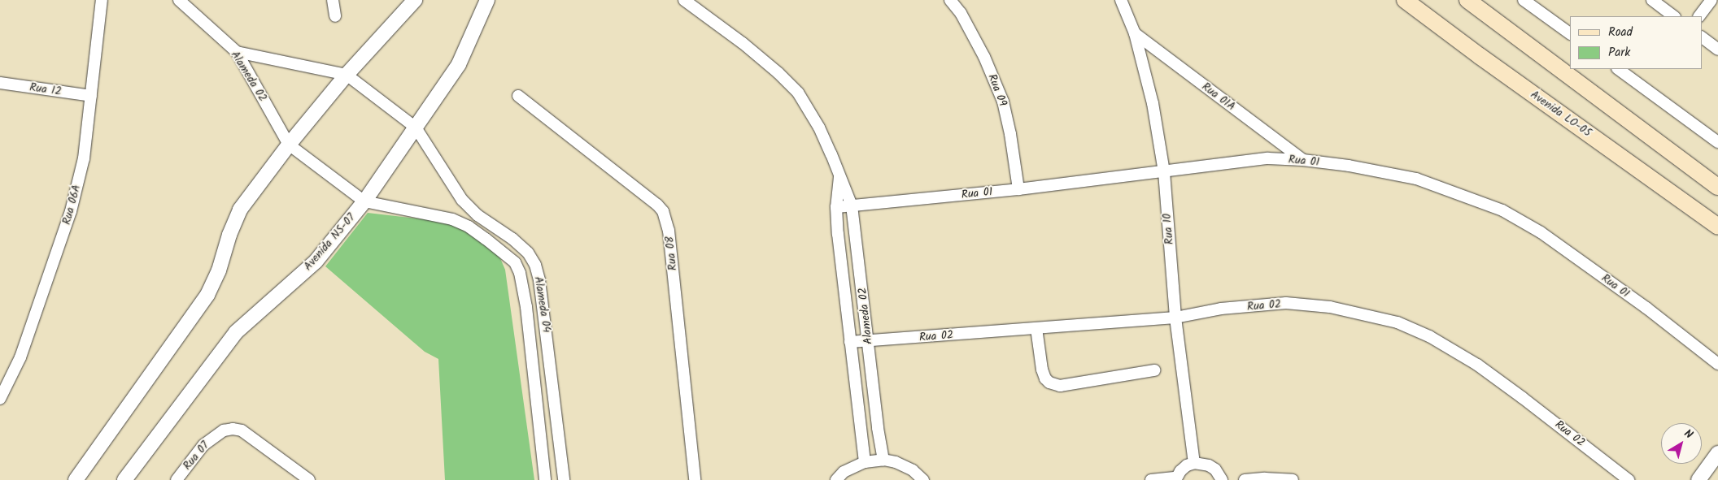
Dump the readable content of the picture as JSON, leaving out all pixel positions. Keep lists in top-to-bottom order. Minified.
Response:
{"streets":{"main road":["Avenida LO-05"],"street":["Alameda 02","Rua 12","Rua 09","Rua 01A","Rua 01","Rua 06A","Rua 10","Avenida NS-07","Rua 08","Alameda 04","Rua 02","Rua 07"]},"crossings":[["Alameda 02","Rua 01"],["Alameda 02","Rua 02"],["Rua 12","Rua 06A"],["Rua 09","Rua 01"],["Rua 01A","Rua 01"],["Rua 01A","Rua 10"],["Rua 01","Rua 10"],["Rua 10","Rua 02"],["Avenida NS-07","Alameda 04"]],"legend":["Road","Park"],"north":"top right"}
